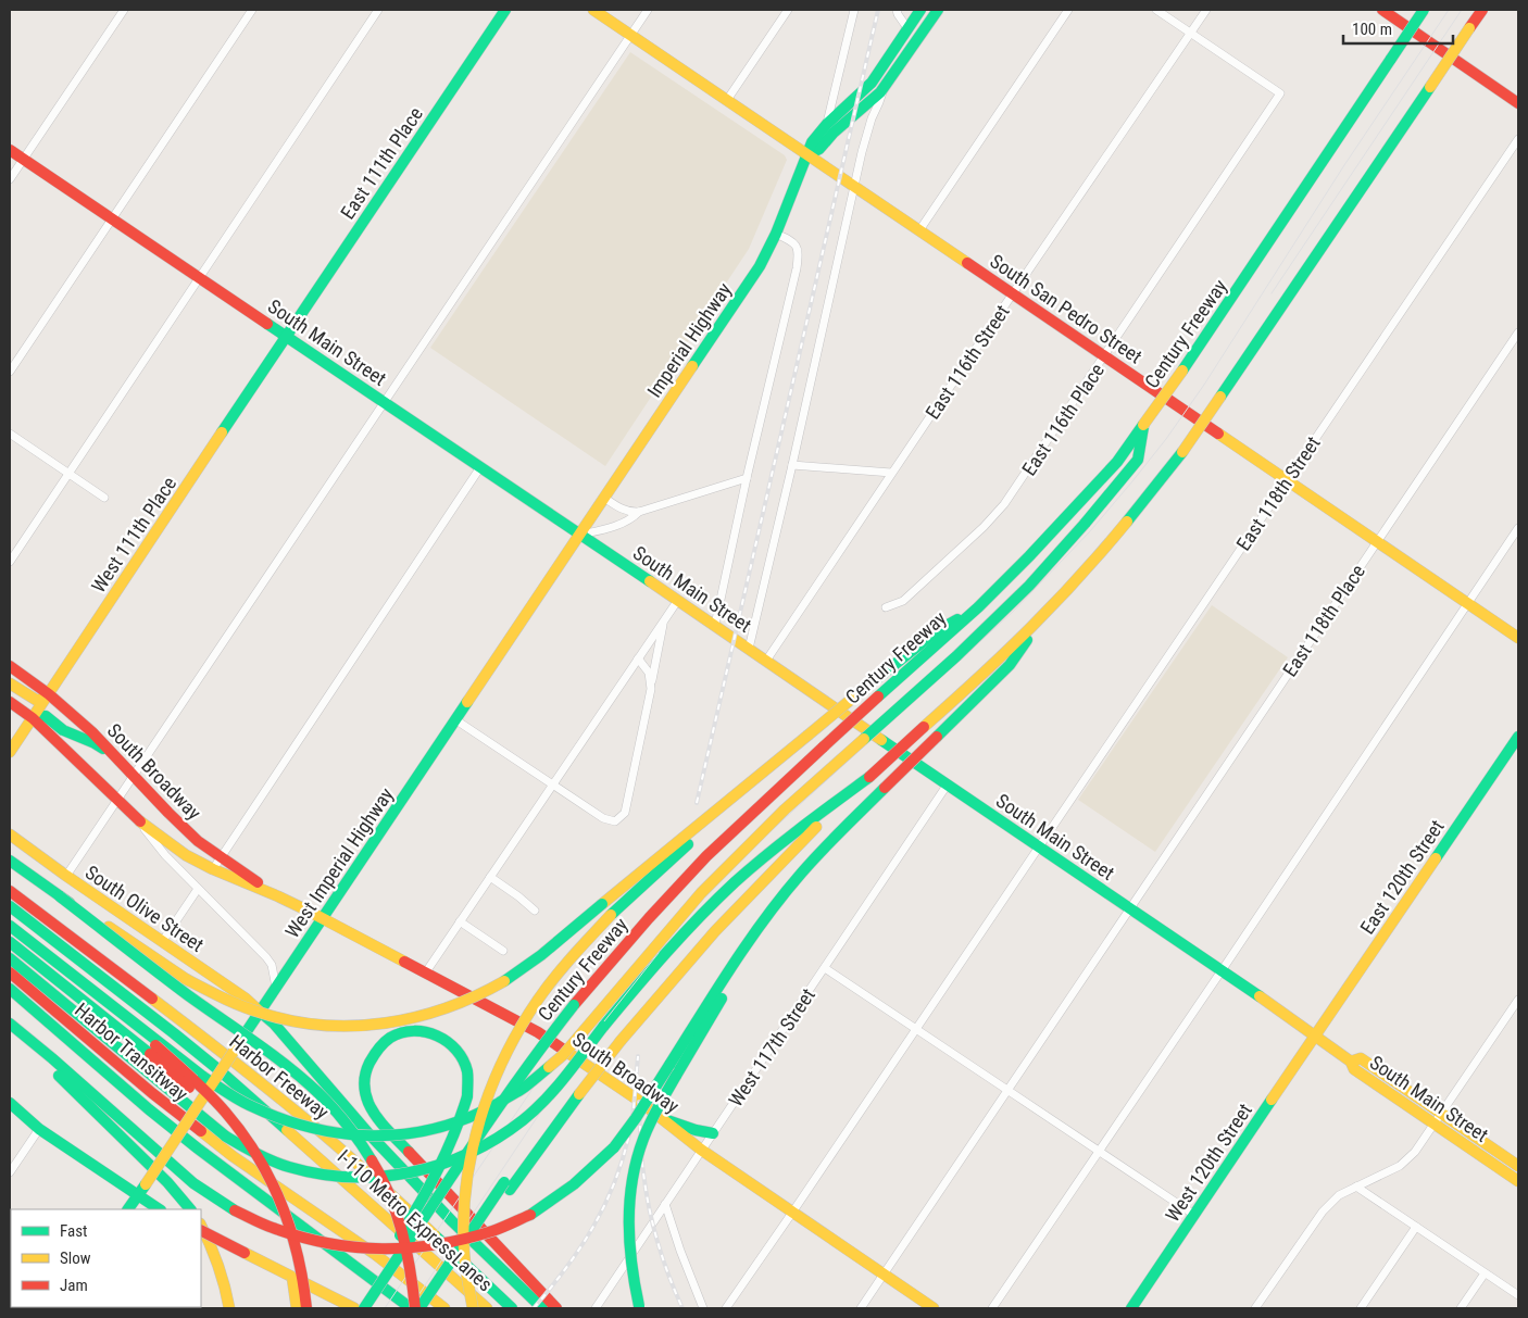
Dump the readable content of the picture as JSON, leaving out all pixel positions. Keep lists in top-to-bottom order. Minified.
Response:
{"streets":{"main road":["East 111th Place","South San Pedro Street","Century Freeway","Imperial Highway","South Main Street","West 111th Place","South Broadway","West Imperial Highway","East 120th Street","South Olive Street","Harbor Transitway","Harbor Freeway","West 120th Street","I-110 Metro ExpressLanes"],"street":["East 116th Street","East 116th Place","East 118th Street","East 118th Place","West 117th Street"]},"crossings":[["East 111th Place","South Main Street"],["East 111th Place","West 111th Place"],["South San Pedro Street","Imperial Highway"],["South San Pedro Street","East 116th Street"],["South San Pedro Street","East 116th Place"],["South San Pedro Street","East 118th Street"],["South San Pedro Street","East 118th Place"],["Imperial Highway","South Main Street"],["Imperial Highway","West Imperial Highway"],["South Main Street","East 116th Street"],["South Main Street","East 118th Street"],["South Main Street","West 111th Place"],["South Main Street","East 118th Place"],["South Main Street","West Imperial Highway"],["South Main Street","East 120th Street"],["South Main Street","West 117th Street"],["South Main Street","West 120th Street"],["East 116th Street","East 116th Place"],["East 118th Street","South Broadway"],["West 111th Place","South Broadway"],["East 118th Place","South Broadway"],["South Broadway","West Imperial Highway"],["South Broadway","West 117th Street"],["West Imperial Highway","South Olive Street"],["East 120th Street","West 120th Street"],["Harbor Transitway","I-110 Metro ExpressLanes"]],"legend":["Fast","Slow","Jam"],"scale_bar":"100 m"}
